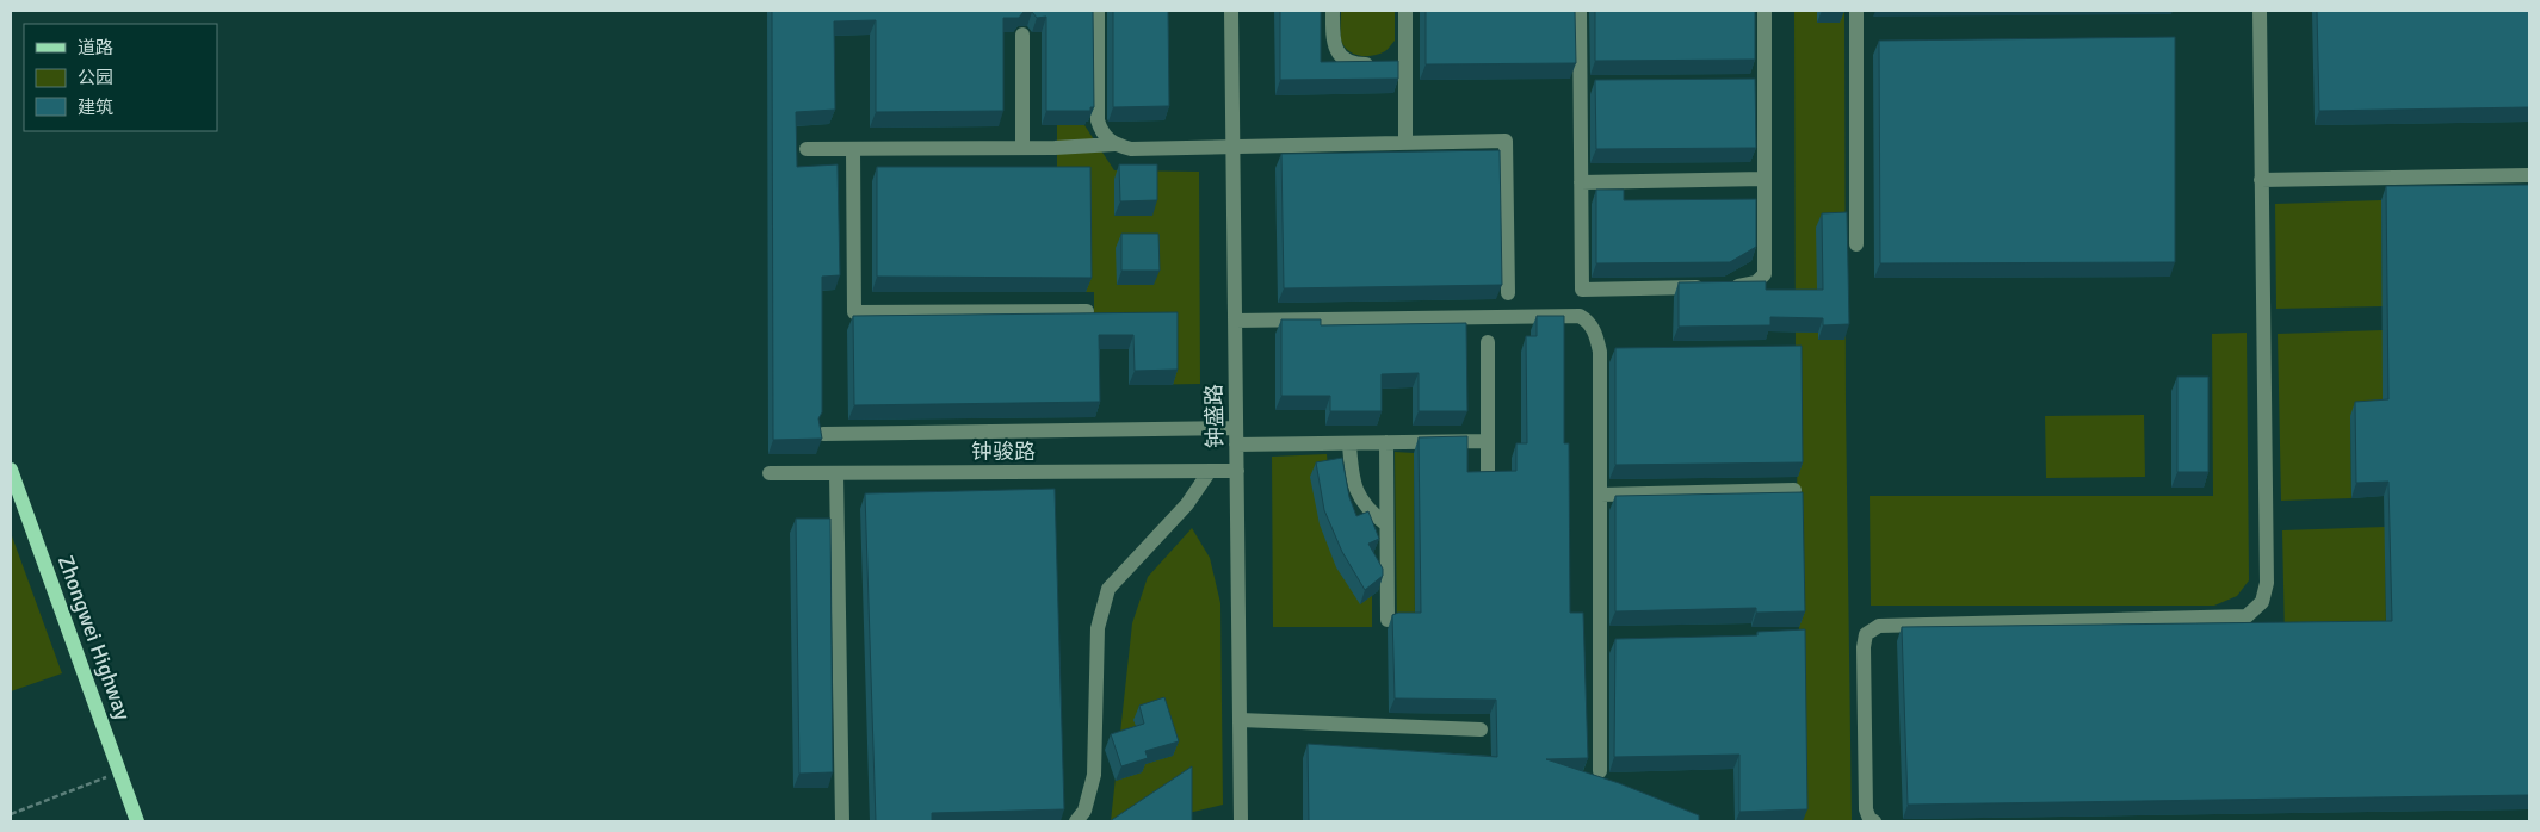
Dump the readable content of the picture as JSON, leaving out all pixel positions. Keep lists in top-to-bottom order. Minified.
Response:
{"streets":{"main road":["Zhongwei Highway"],"street":["钟盛路","钟骏路"]},"crossings":[["钟盛路","钟骏路"]],"legend":["道路","公园","建筑"]}
